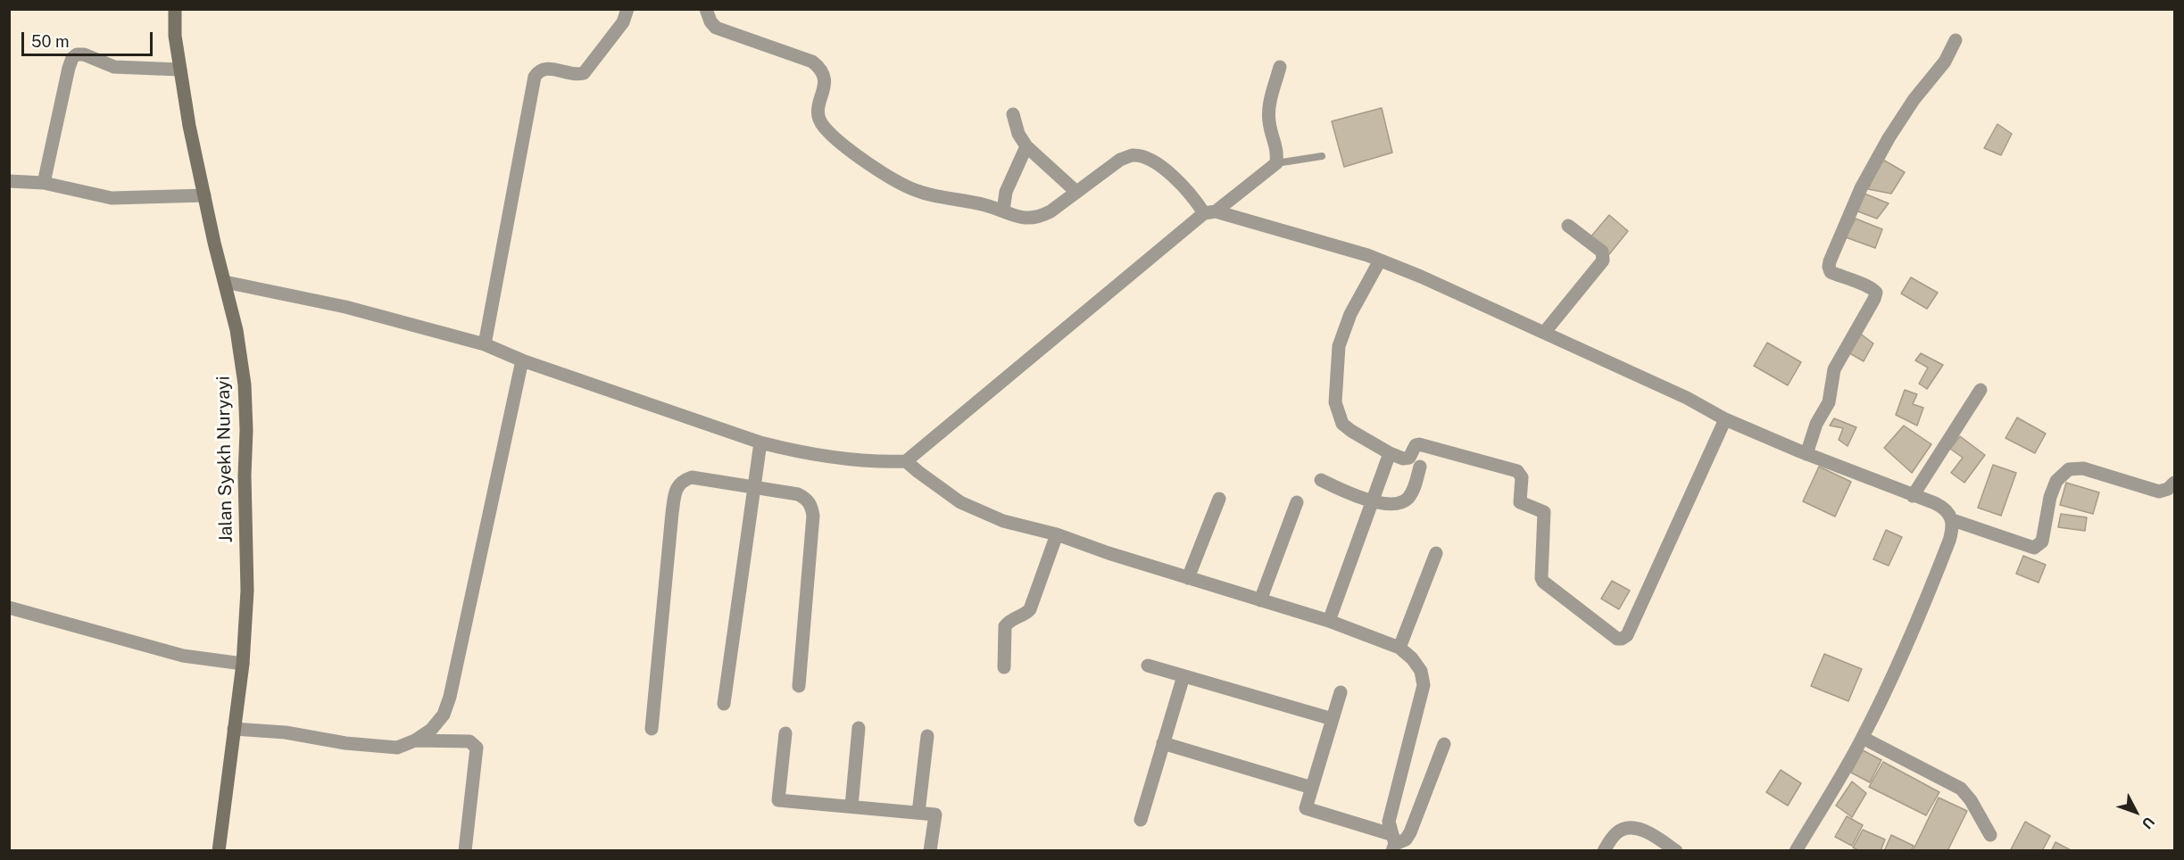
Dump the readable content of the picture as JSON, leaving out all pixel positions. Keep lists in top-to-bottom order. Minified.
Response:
{"streets":{"main road":["Jalan Syekh Nuryayi"]},"scale_bar":"50 m","north":"bottom right"}
